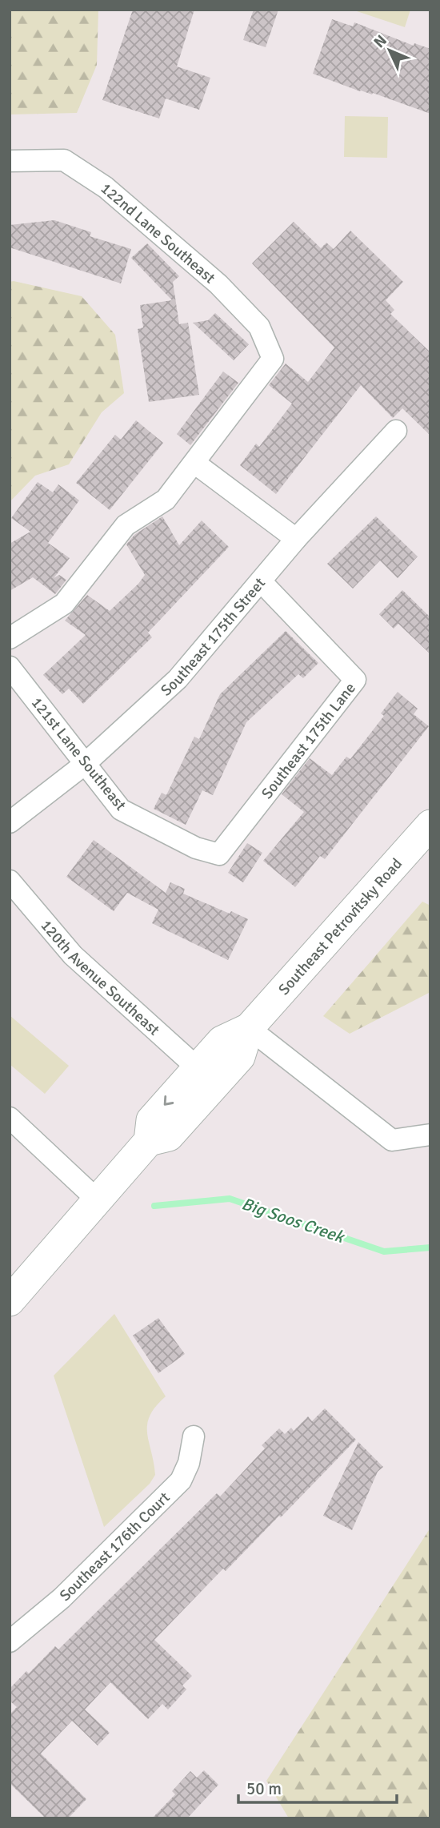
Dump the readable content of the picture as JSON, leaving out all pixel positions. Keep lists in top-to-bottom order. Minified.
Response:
{"streets":{"main road":["Southeast Petrovitsky Road"],"street":["122nd Lane Southeast","Southeast 175th Street","Southeast 175th Lane","121st Lane Southeast","120th Avenue Southeast","Southeast 176th Court"]},"crossings":[["Southeast 175th Street","Southeast 175th Lane"],["Southeast 175th Street","121st Lane Southeast"],["Southeast 175th Lane","121st Lane Southeast"],["Southeast Petrovitsky Road","120th Avenue Southeast"]],"water":["Big Soos Creek"],"scale_bar":"50 m","north":"top left"}
